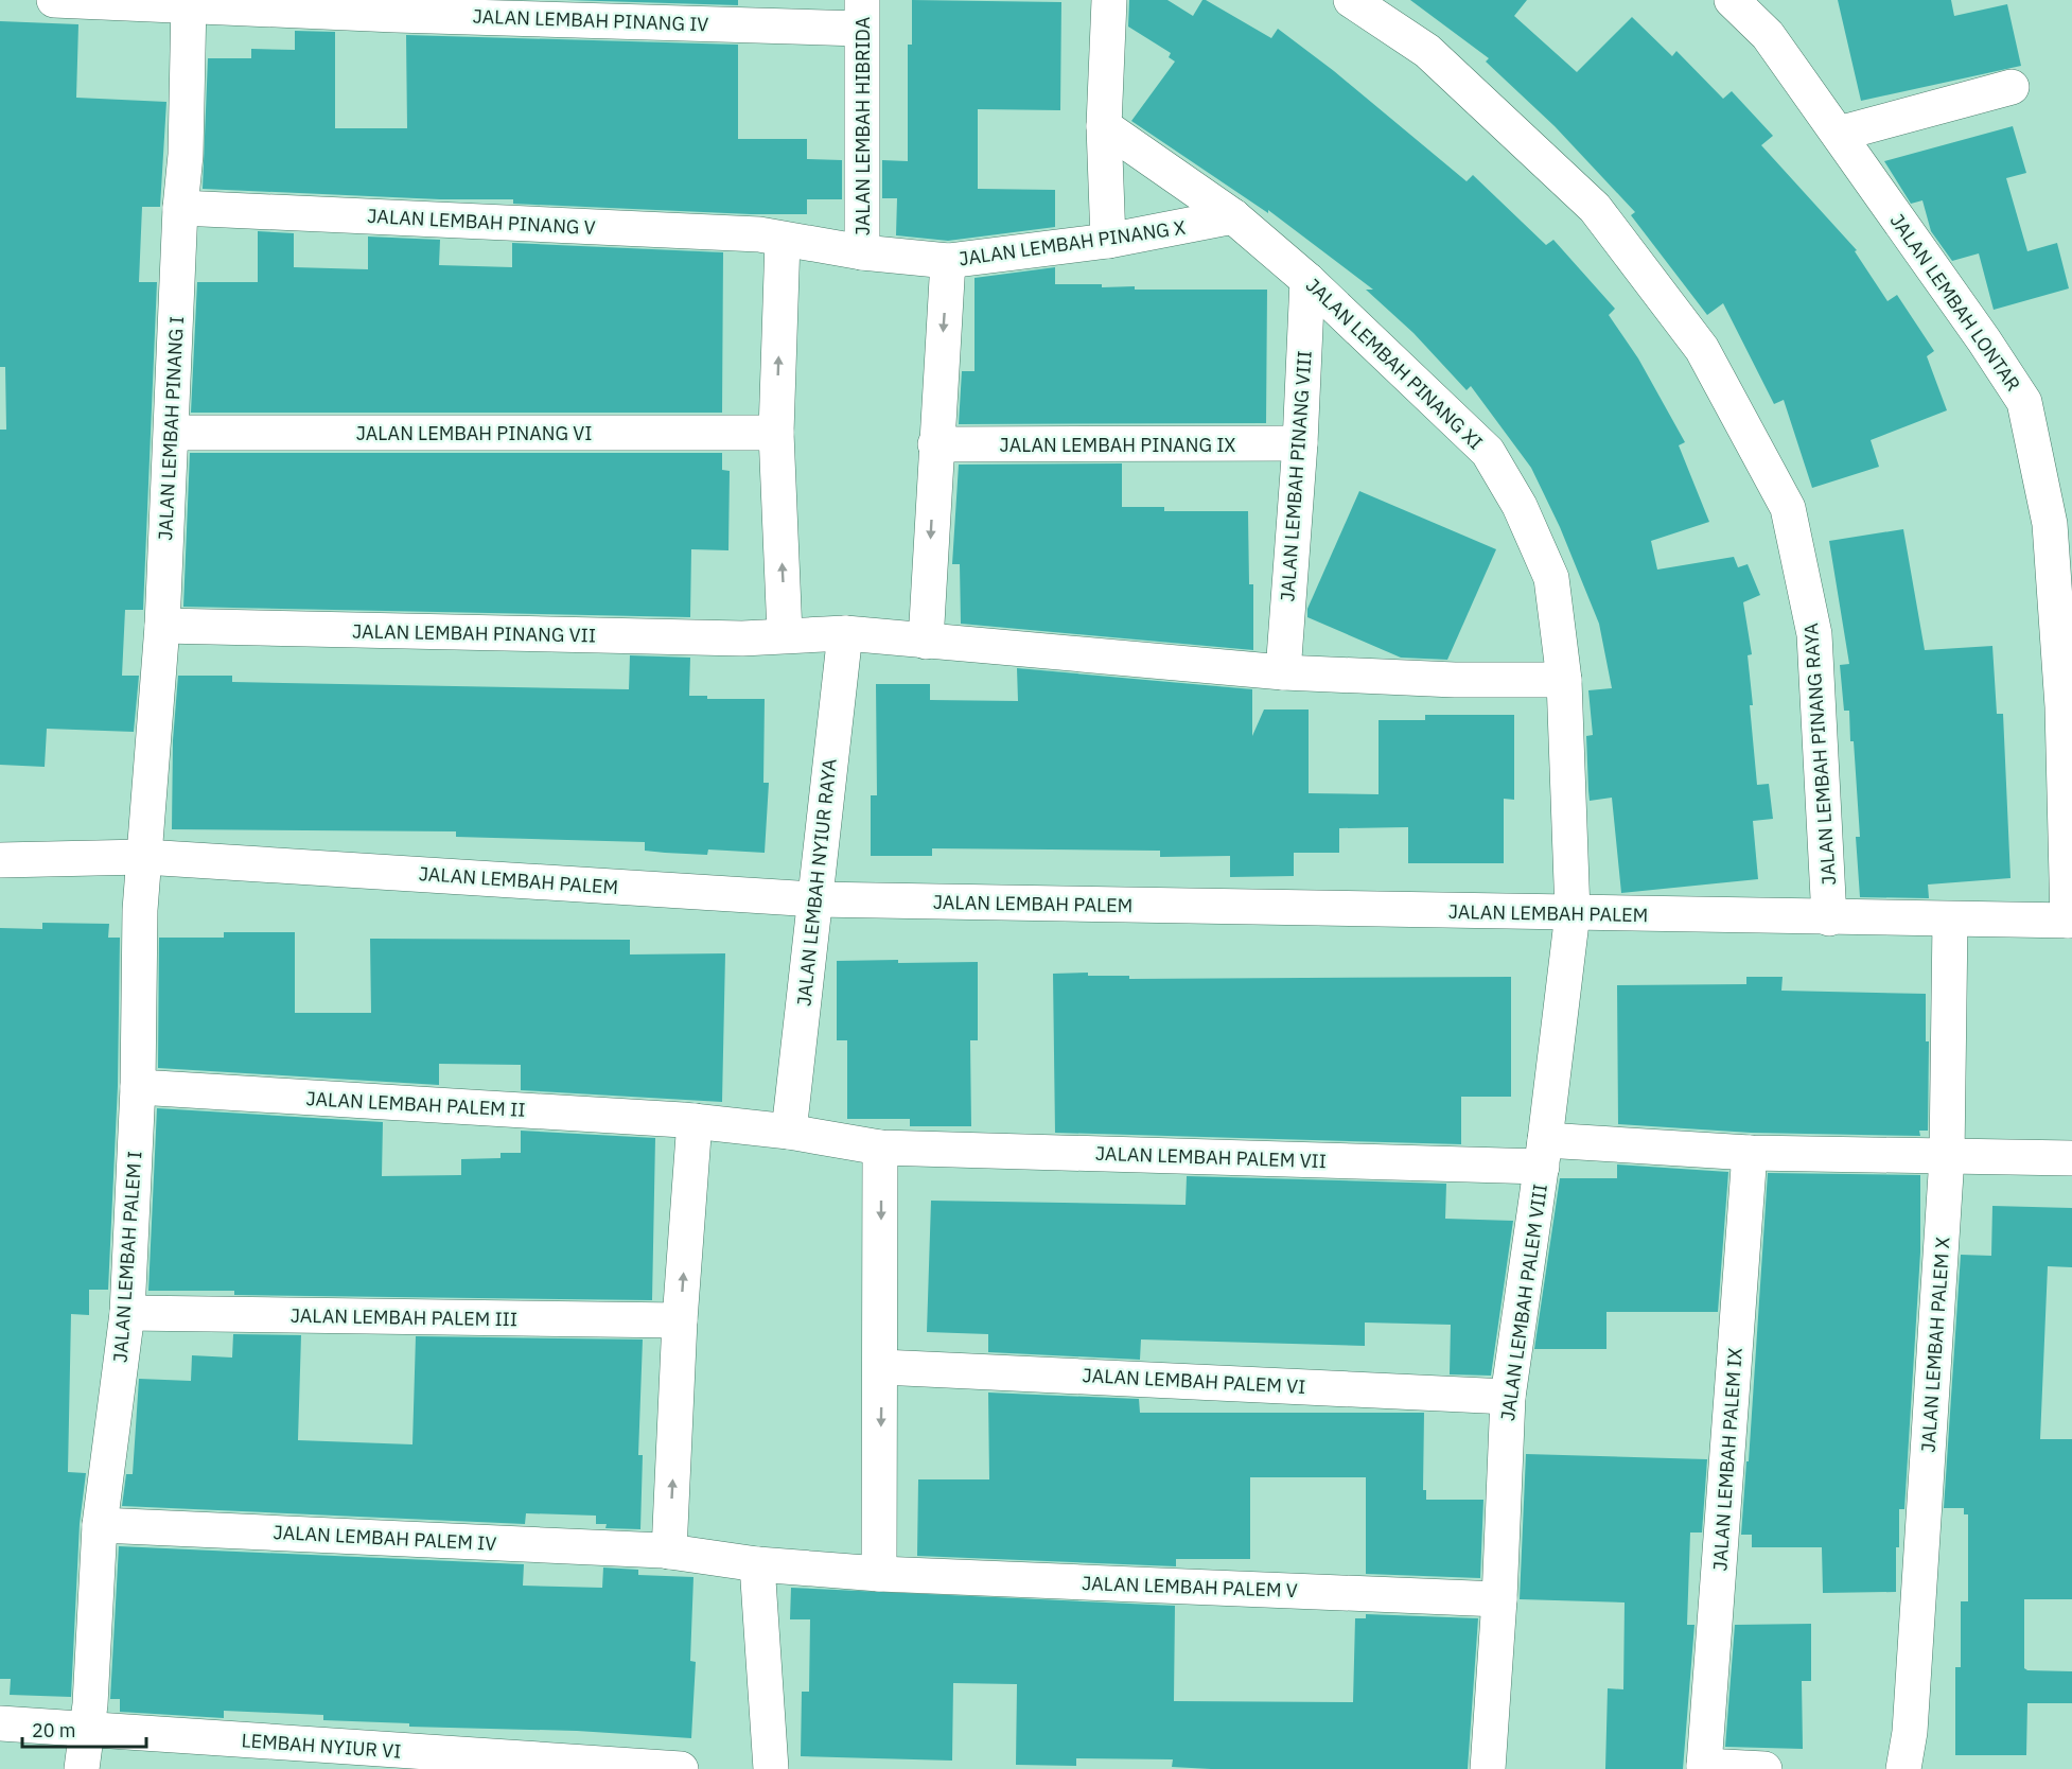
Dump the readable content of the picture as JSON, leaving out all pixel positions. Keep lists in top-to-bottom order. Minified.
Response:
{"streets":{"street":["JALAN LEMBAH PINANG IV","JALAN LEMBAH HIBRIDA","JALAN LEMBAH PINANG V","JALAN LEMBAH PINANG X","JALAN LEMBAH LONTAR","JALAN LEMBAH PINANG XI","JALAN LEMBAH PINANG I","JALAN LEMBAH PINANG VI","JALAN LEMBAH PINANG IX","JALAN LEMBAH PINANG VIII","JALAN LEMBAH PINANG VII","JALAN LEMBAH PINANG RAYA","JALAN LEMBAH PALEM","JALAN LEMBAH NYIUR RAYA","JALAN LEMBAH PALEM II","JALAN LEMBAH PALEM VII","JALAN LEMBAH PALEM I","JALAN LEMBAH PALEM VIII","JALAN LEMBAH PALEM III","JALAN LEMBAH PALEM X","JALAN LEMBAH PALEM VI","JALAN LEMBAH PALEM IX","JALAN LEMBAH PALEM IV","JALAN LEMBAH PALEM V","LEMBAH NYIUR VI"]},"crossings":[["JALAN LEMBAH PINANG IV","JALAN LEMBAH HIBRIDA"],["JALAN LEMBAH PINANG IV","JALAN LEMBAH PINANG I"],["JALAN LEMBAH HIBRIDA","JALAN LEMBAH PINANG V"],["JALAN LEMBAH HIBRIDA","JALAN LEMBAH PINANG X"],["JALAN LEMBAH PINANG V","JALAN LEMBAH PINANG X"],["JALAN LEMBAH PINANG V","JALAN LEMBAH PINANG I"],["JALAN LEMBAH PINANG X","JALAN LEMBAH PINANG XI"],["JALAN LEMBAH LONTAR","JALAN LEMBAH PALEM"],["JALAN LEMBAH PINANG XI","JALAN LEMBAH PINANG VIII"],["JALAN LEMBAH PINANG XI","JALAN LEMBAH PALEM"],["JALAN LEMBAH PINANG XI","JALAN LEMBAH PALEM VIII"],["JALAN LEMBAH PINANG I","JALAN LEMBAH PINANG VI"],["JALAN LEMBAH PINANG I","JALAN LEMBAH PINANG VII"],["JALAN LEMBAH PINANG I","JALAN LEMBAH PALEM"],["JALAN LEMBAH PINANG I","JALAN LEMBAH PALEM I"],["JALAN LEMBAH PINANG IX","JALAN LEMBAH PINANG VIII"],["JALAN LEMBAH PINANG VII","JALAN LEMBAH NYIUR RAYA"],["JALAN LEMBAH PINANG RAYA","JALAN LEMBAH PALEM"],["JALAN LEMBAH PALEM","JALAN LEMBAH NYIUR RAYA"],["JALAN LEMBAH PALEM","JALAN LEMBAH PALEM I"],["JALAN LEMBAH PALEM","JALAN LEMBAH PALEM VIII"],["JALAN LEMBAH PALEM","JALAN LEMBAH PALEM X"],["JALAN LEMBAH NYIUR RAYA","JALAN LEMBAH PALEM II"],["JALAN LEMBAH NYIUR RAYA","JALAN LEMBAH PALEM VII"],["JALAN LEMBAH PALEM II","JALAN LEMBAH PALEM VII"],["JALAN LEMBAH PALEM II","JALAN LEMBAH PALEM I"],["JALAN LEMBAH PALEM VII","JALAN LEMBAH PALEM VIII"],["JALAN LEMBAH PALEM VII","JALAN LEMBAH PALEM X"],["JALAN LEMBAH PALEM VII","JALAN LEMBAH PALEM IX"],["JALAN LEMBAH PALEM I","JALAN LEMBAH PALEM III"],["JALAN LEMBAH PALEM I","JALAN LEMBAH PALEM IV"],["JALAN LEMBAH PALEM I","LEMBAH NYIUR VI"],["JALAN LEMBAH PALEM VIII","JALAN LEMBAH PALEM VI"],["JALAN LEMBAH PALEM VIII","JALAN LEMBAH PALEM V"],["JALAN LEMBAH PALEM IV","JALAN LEMBAH PALEM V"]],"scale_bar":"20 m"}
